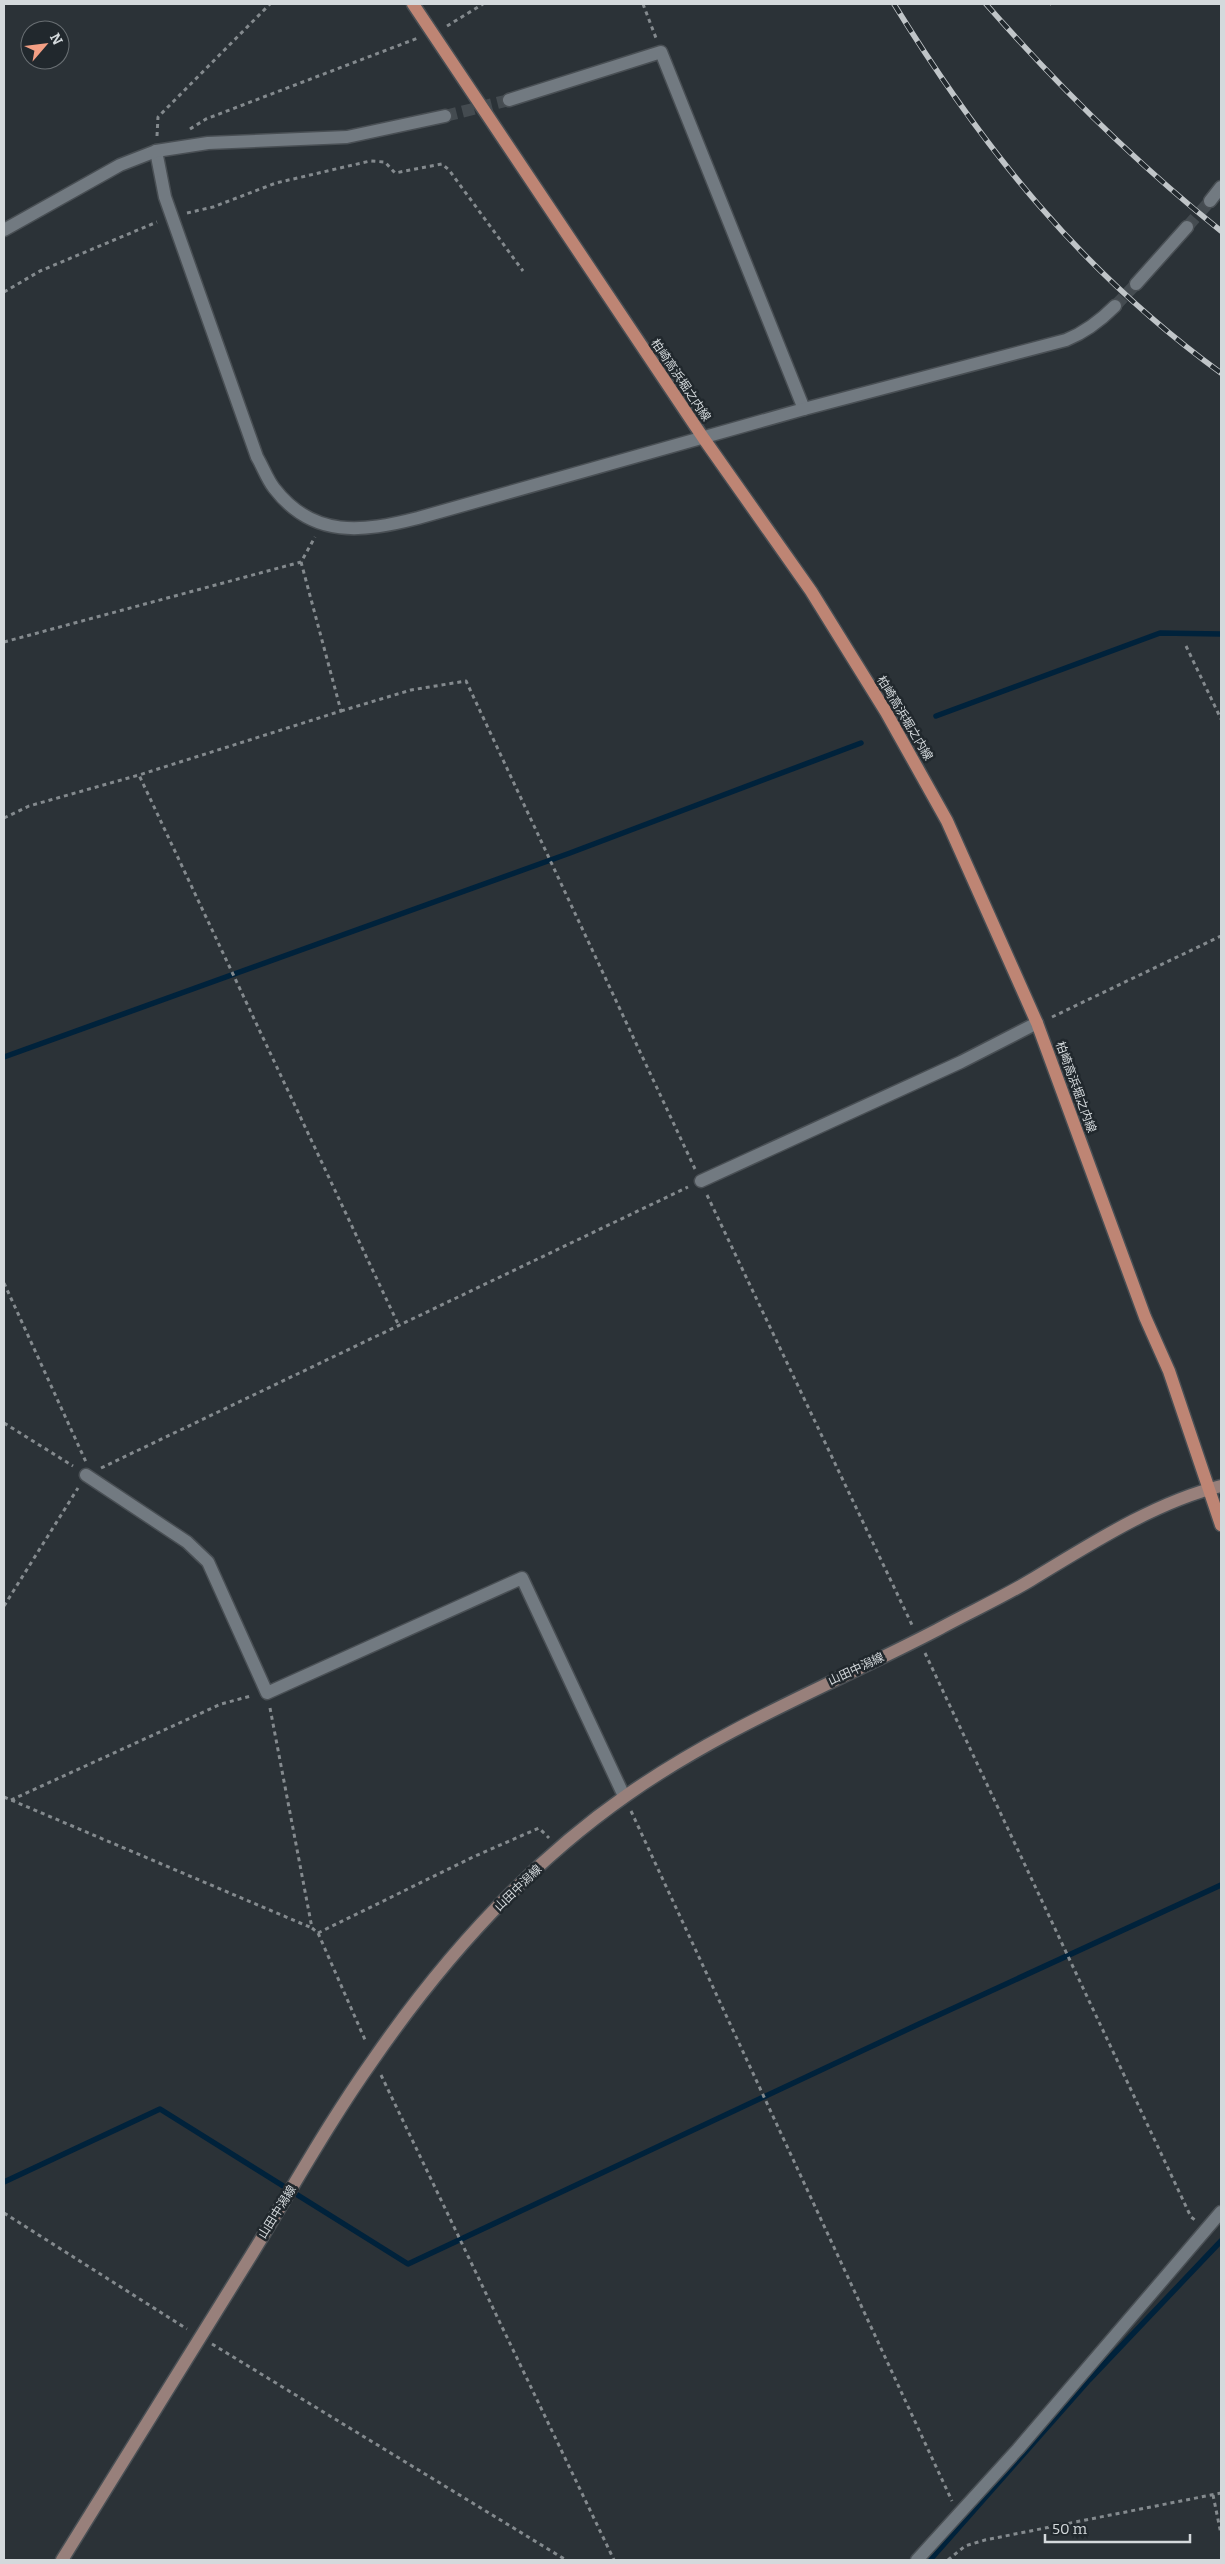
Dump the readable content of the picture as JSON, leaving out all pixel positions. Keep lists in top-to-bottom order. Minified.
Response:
{"streets":{"main road":["柏崎高浜堀之内線","山田中潟線"]},"crossings":[["柏崎高浜堀之内線","山田中潟線"]],"scale_bar":"50 m","north":"top right"}
